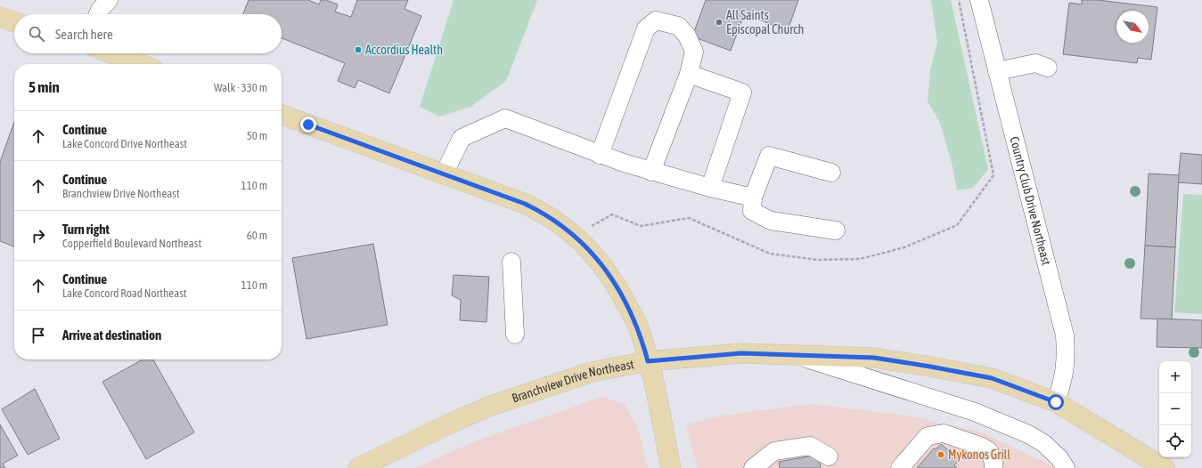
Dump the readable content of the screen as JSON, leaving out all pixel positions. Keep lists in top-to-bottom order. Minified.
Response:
{"streets":{"main road":["Branchview Drive Northeast"],"street":["Country Club Drive Northeast"]},"crossings":[["Country Club Drive Northeast","Branchview Drive Northeast"]],"places":["All Saints Episcopal Church","Accordius Health","Mykonos Grill"],"north":"bottom right","page":{"search":"Search here","heading":["5 min","Walk · 330 m"],"list":[["Continue","Lake Concord Drive Northeast","50 m"],["Continue","Branchview Drive Northeast","110 m"],["Turn right","Copperfield Boulevard Northeast","60 m"],["Continue","Lake Concord Road Northeast","110 m"],"Arrive at destination"],"map_buttons":["+","−"]}}
